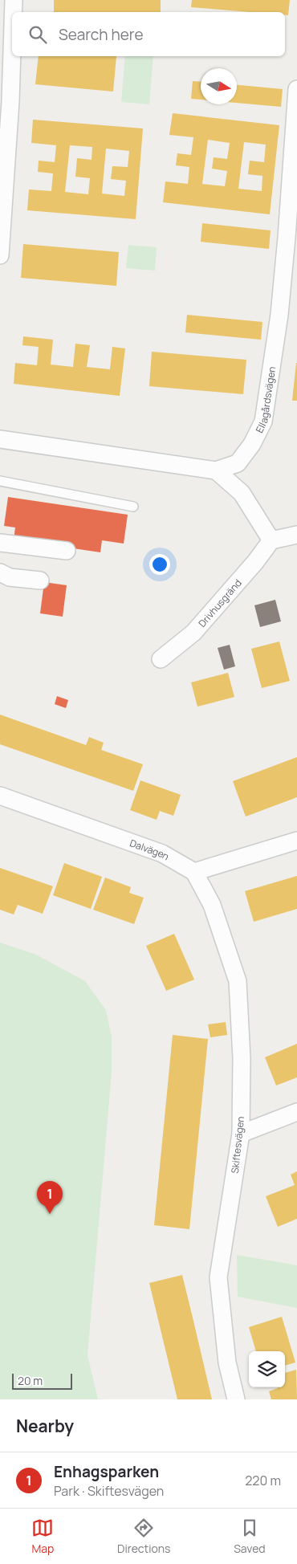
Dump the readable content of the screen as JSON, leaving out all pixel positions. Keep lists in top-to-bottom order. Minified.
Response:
{"streets":{"street":["Ellagårdsvägen","Drivhusgränd","Dalvägen","Skiftesvägen"]},"crossings":[["Dalvägen","Skiftesvägen"]],"scale_bar":"20 m","north":"right","page":{"search":"Search here","pins":"1","scale":"20 m","heading":"Nearby","list":[{"mark":"1","name":"Enhagsparken","note":"Park · Skiftesvägen","value":"220 m"}],"nav":["Map","Directions","Saved"]}}
